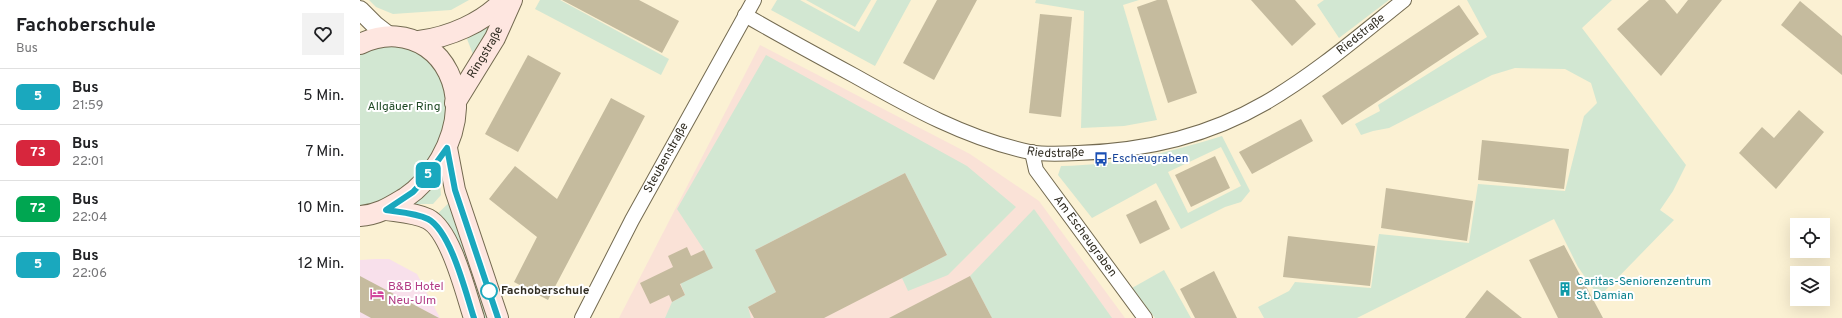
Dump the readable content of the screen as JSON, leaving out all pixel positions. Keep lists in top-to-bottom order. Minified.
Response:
{"streets":{"main road":["Ringstraße"],"street":["Riedstraße","Steubenstraße","Am Escheugraben"]},"crossings":[["Riedstraße","Steubenstraße"],["Riedstraße","Am Escheugraben"]],"parks":["Allgäuer Ring"],"places":{"bus stop":["Escheugraben"],"building":["Caritas-Seniorenzentrum St. Damian"],"other":["Fachoberschule"],"hotel":["B&B Hotel Neu-Ulm"]},"lines":["bus line 5"],"page":{"heading":["Fachoberschule","Bus"],"on_map":"5","list":[{"mark":"5","name":"Bus","note":"21:59","value":"5 Min."},{"mark":"73","name":"Bus","note":"22:01","value":"7 Min."},{"mark":"72","name":"Bus","note":"22:04","value":"10 Min."},{"mark":"5","name":"Bus","note":"22:06","value":"12 Min."}]}}
